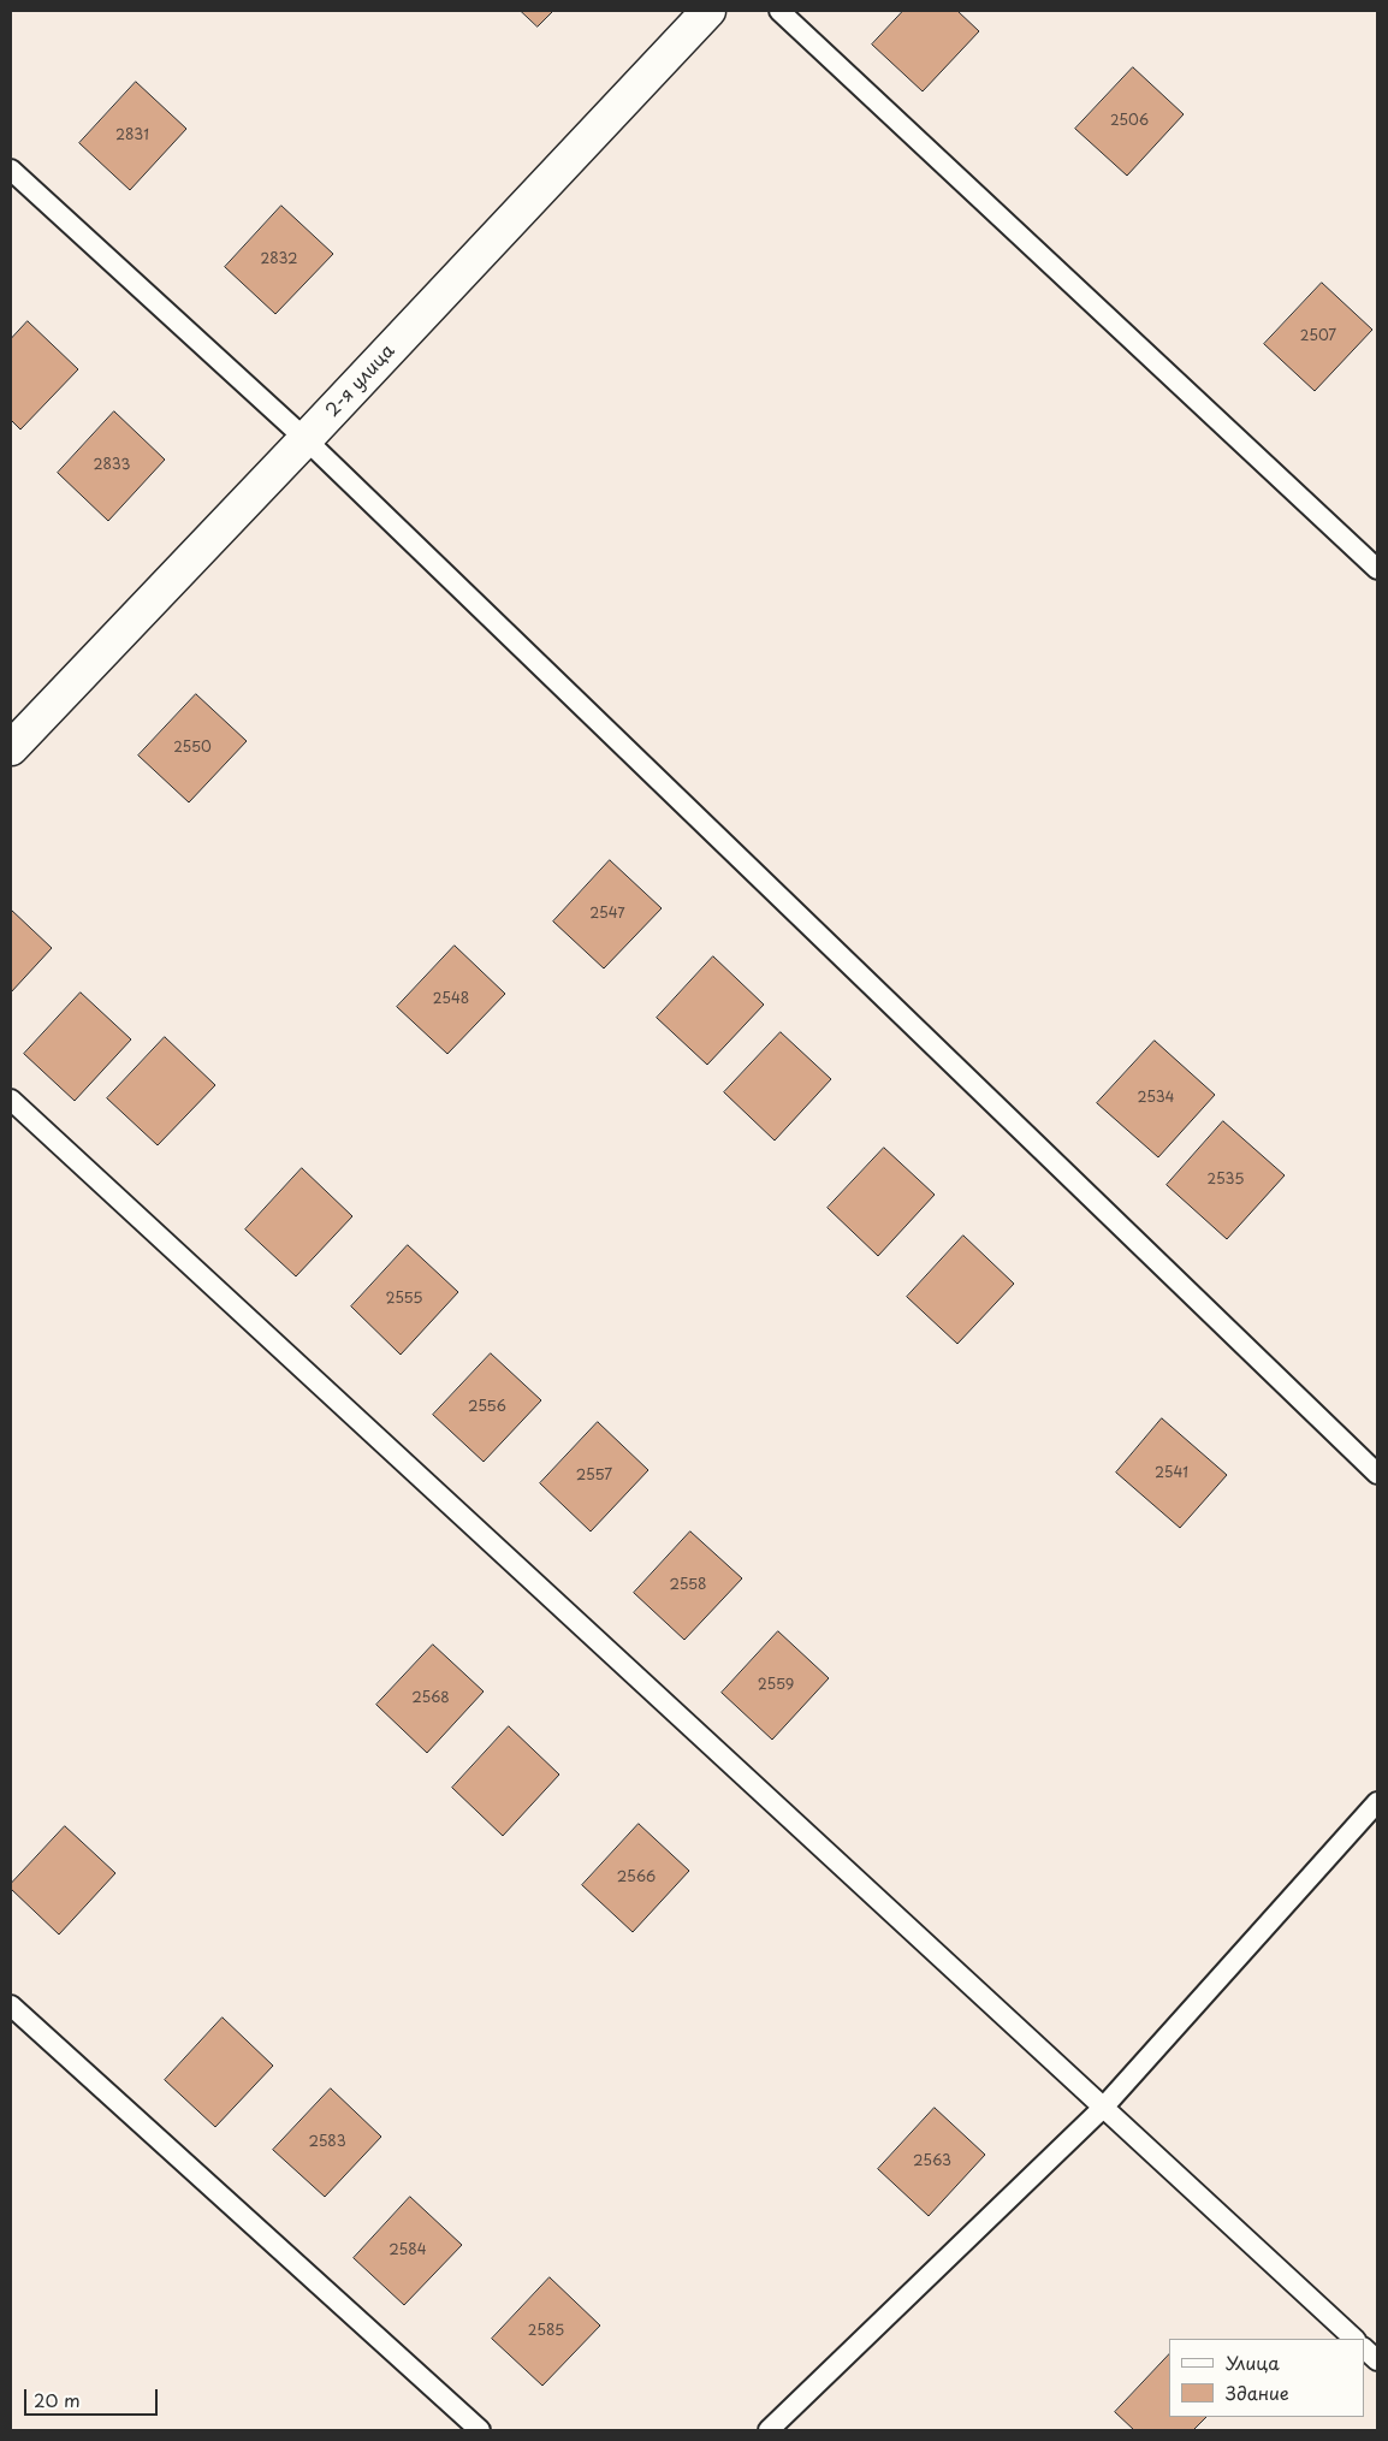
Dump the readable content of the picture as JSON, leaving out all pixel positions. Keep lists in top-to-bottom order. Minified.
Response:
{"streets":{"street":["2-я улица"]},"house_numbers":["2506","2831","2832","2507","2833","2550","2547","2548","2534","2535","2555","2556","2541","2557","2558","2559","2568","2566","2583","2563","2584","2585"],"legend":["Улица","Здание"],"scale_bar":"20 m"}
